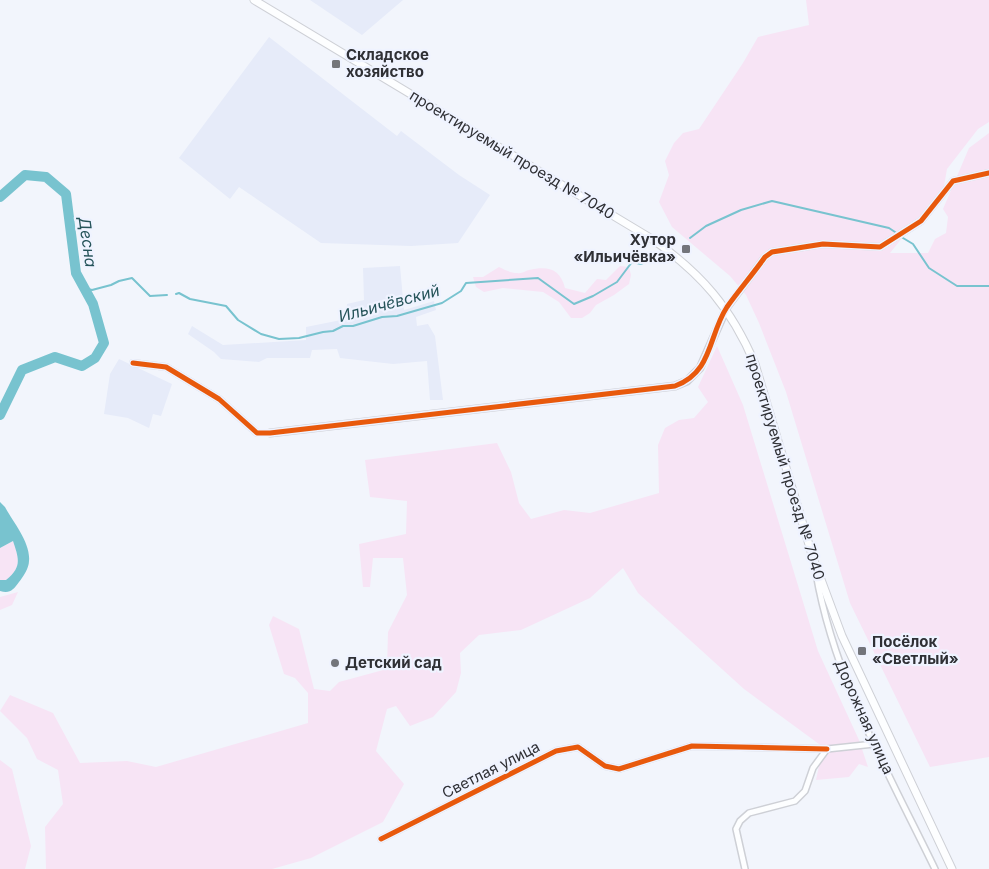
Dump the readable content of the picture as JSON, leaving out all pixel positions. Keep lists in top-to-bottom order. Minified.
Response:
{"streets":{"main road":["проектируемый проезд № 7040"],"street":["Дорожная улица","Светлая улица"]},"crossings":[["проектируемый проезд № 7040","Дорожная улица"],["Дорожная улица","Светлая улица"]],"water":["Десна","Ильичёвский"],"places":{"transit":["Складское хозяйство","Хутор «Ильичёвка»","Посёлок «Светлый»"],"other":["Детский сад"]}}
